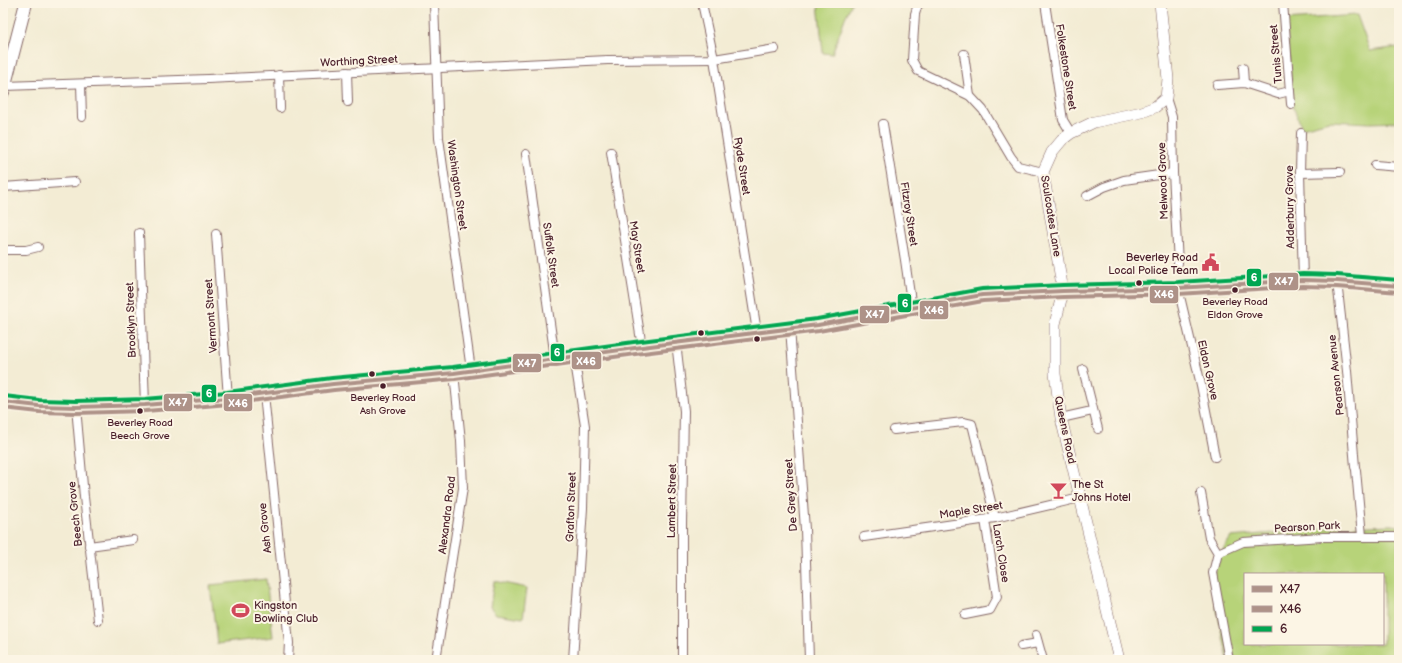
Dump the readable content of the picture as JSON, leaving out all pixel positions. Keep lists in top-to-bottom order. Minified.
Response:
{"streets":{"street":["Tunis Street","Worthing Street","Folkestone Street","Ryde Street","Melwood Grove","Washington Street","Adderbury Grove","Fitzroy Street","Sculcoates Lane","May Street","Suffolk Street","Vermont Street","Brooklyn Street","Eldon Grove","Pearson Avenue","Queens Road","De Grey Street","Lambert Street","Grafton Street","Maple Street","Beech Grove","Alexandra Road","Pearson Park","Ash Grove","Larch Close"]},"crossings":[["Worthing Street","Ryde Street"],["Worthing Street","Washington Street"],["Folkestone Street","Sculcoates Lane"],["Melwood Grove","Sculcoates Lane"],["Sculcoates Lane","Queens Road"],["Pearson Avenue","Pearson Park"],["Queens Road","Maple Street"],["Maple Street","Larch Close"]],"places":{"public building":["Beverley Road Local Police Team"],"other":["Beverley Road Eldon Grove","Beverley Road Ash Grove","Beverley Road Beech Grove"],"bar":["The St Johns Hotel"],"sports":["Kingston Bowling Club"]},"lines":["transit line 6","transit line X47","transit line X46"],"legend":["X47","X46","6"]}
